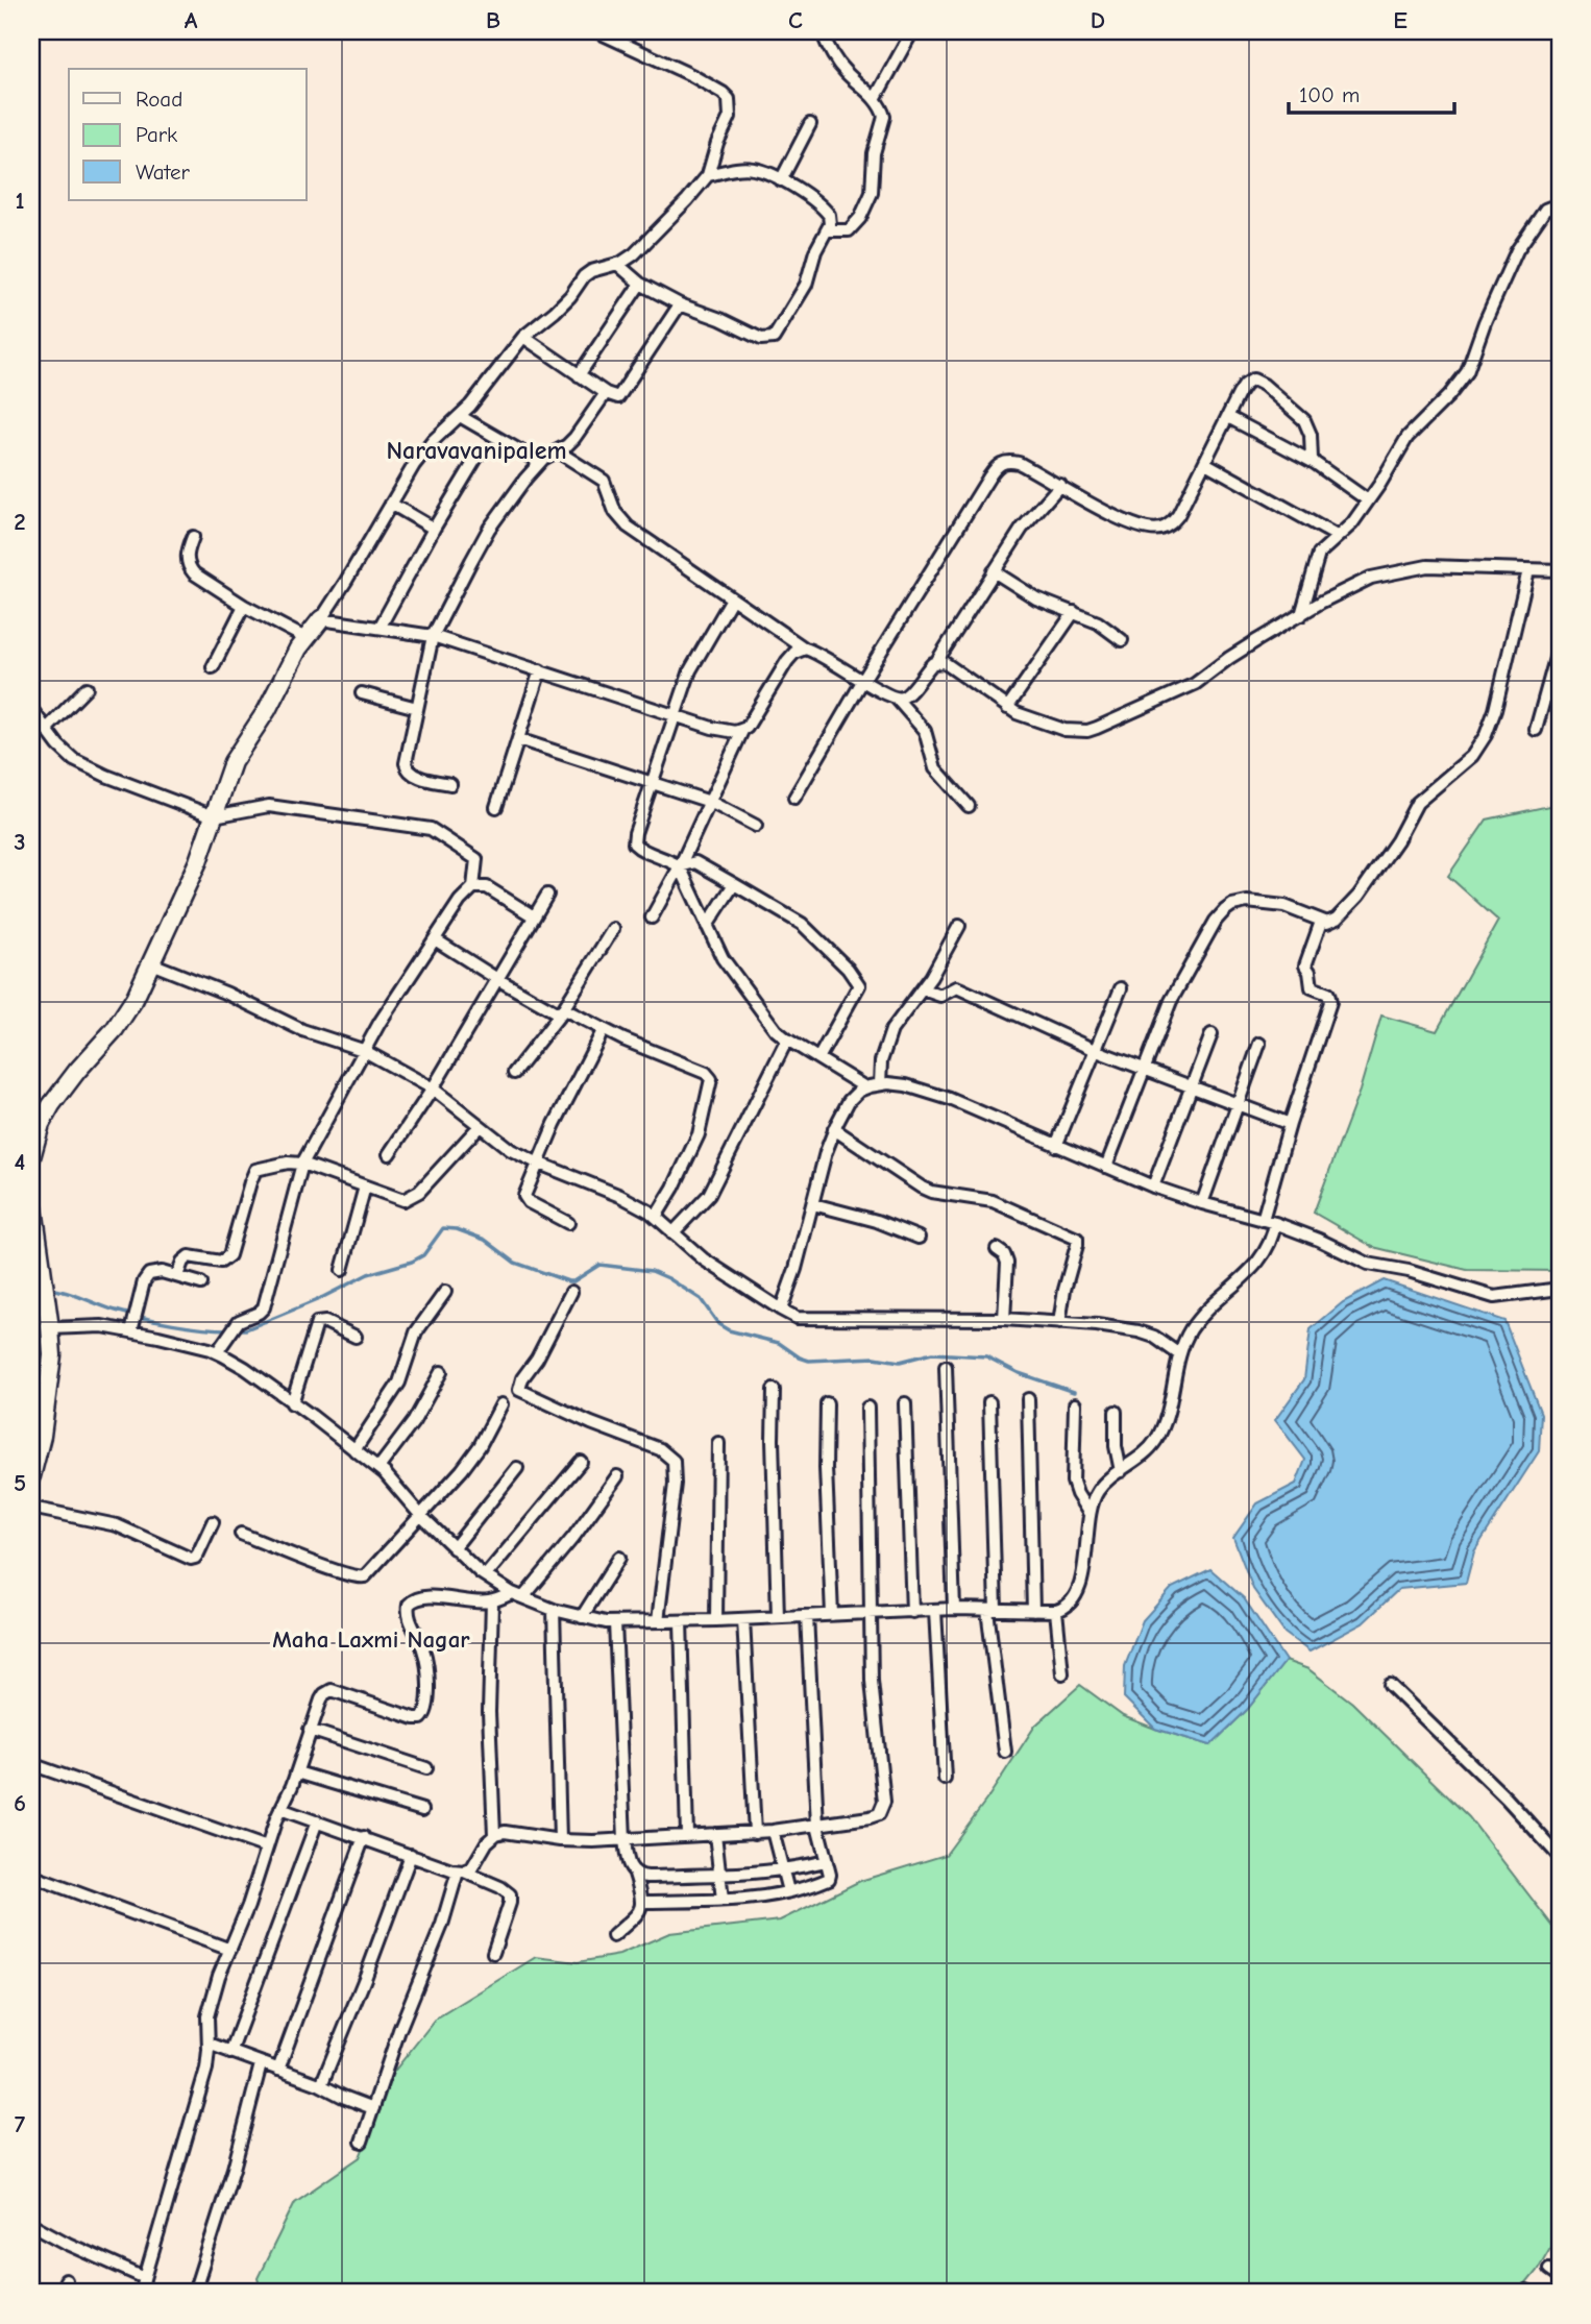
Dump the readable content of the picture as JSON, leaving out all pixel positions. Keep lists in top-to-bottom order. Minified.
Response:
{"districts":["Naravavanipalem","Maha Laxmi Nagar"],"legend":["Road","Park","Water"],"scale_bar":"100 m","grid":{"columns":["A","B","C","D","E"],"rows":["1","2","3","4","5","6","7"]}}
